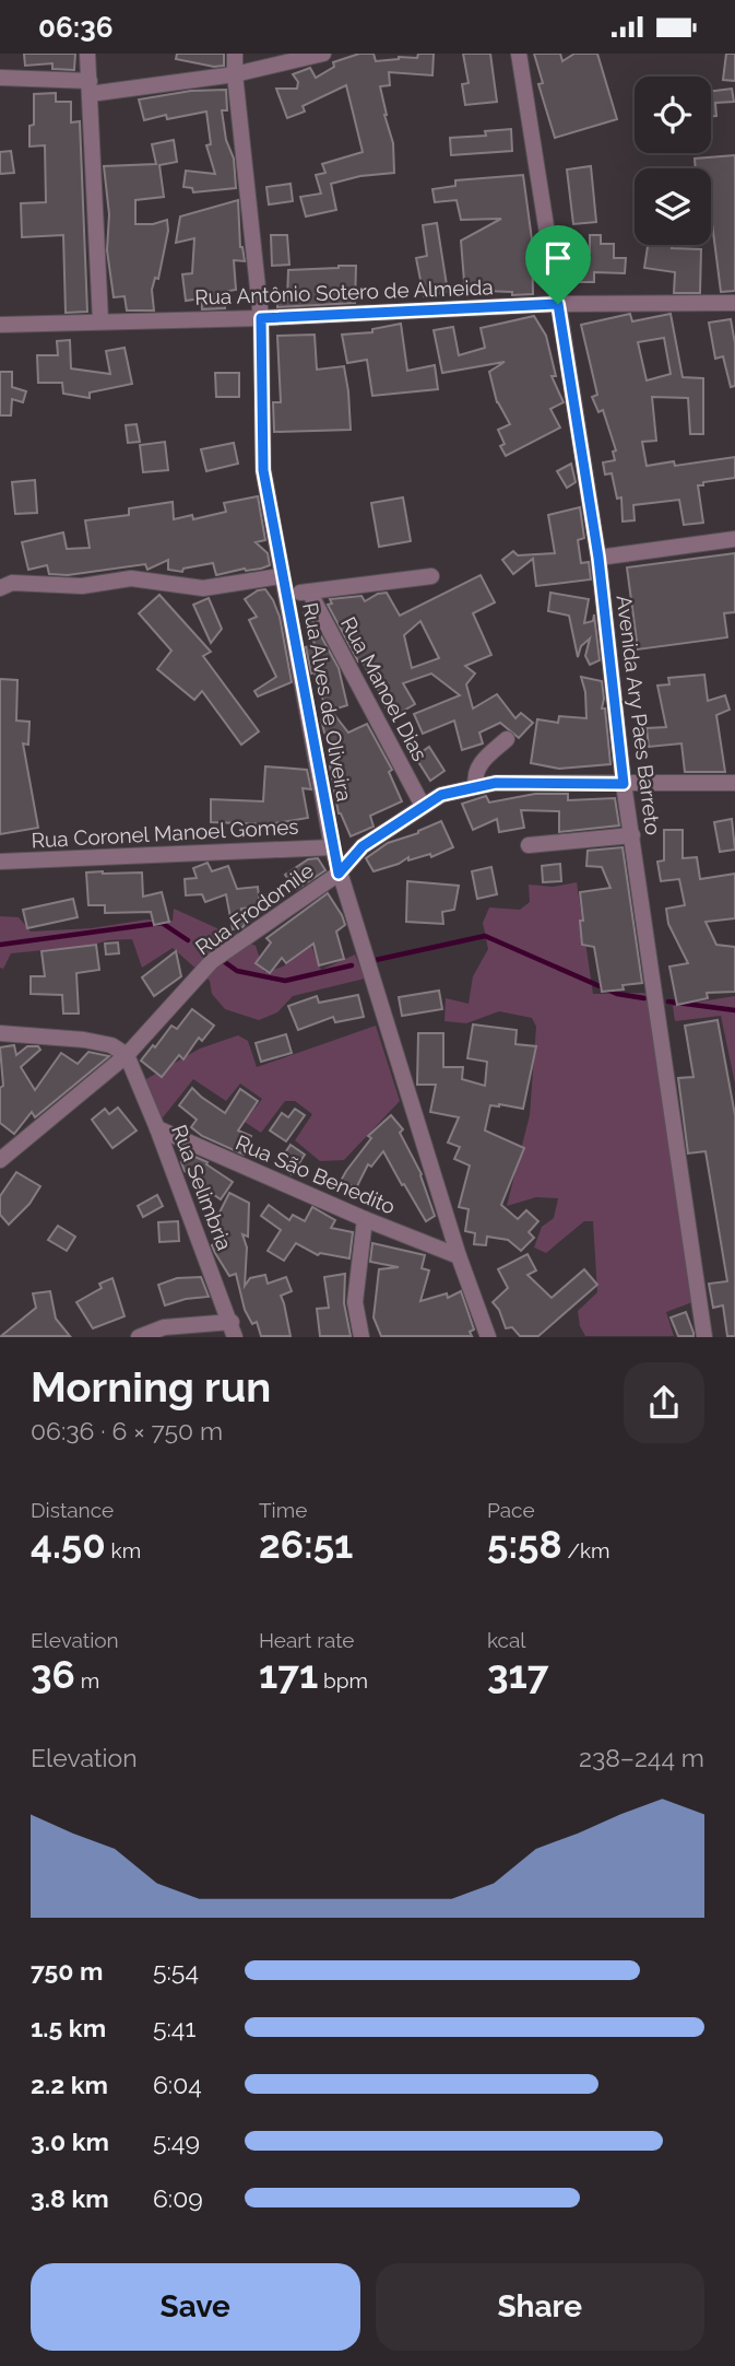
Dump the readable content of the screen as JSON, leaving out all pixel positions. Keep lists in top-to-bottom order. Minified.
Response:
{"streets":{"street":["Rua Antônio Sotero de Almeida","Rua Manoel Dias","Rua Alves de Oliveira","Avenida Ary Paes Barreto","Rua Coronel Manoel Gomes","Rua Frodomile","Rua São Benedito","Rua Selimbria"]},"crossings":[["Rua Antônio Sotero de Almeida","Rua Alves de Oliveira"],["Rua Antônio Sotero de Almeida","Avenida Ary Paes Barreto"],["Rua Manoel Dias","Rua Frodomile"],["Rua Alves de Oliveira","Rua Coronel Manoel Gomes"],["Rua Alves de Oliveira","Rua Frodomile"],["Rua Alves de Oliveira","Rua São Benedito"],["Avenida Ary Paes Barreto","Rua Frodomile"],["Rua Frodomile","Rua Selimbria"],["Rua São Benedito","Rua Selimbria"]],"page":{"status":"06:36","heading":["Morning run","06:36 · 6 × 750 m"],"stats":[["Distance","4.50 km"],["Time","26:51"],["Pace","5:58 /km"],["Elevation","36 m"],["Heart rate","171 bpm"],["kcal","317"]],"chart":["Elevation","238–244 m"],"list":[{"name":"750 m","note":"5:54"},{"name":"1.5 km","note":"5:41"},{"name":"2.2 km","note":"6:04"},{"name":"3.0 km","note":"5:49"},{"name":"3.8 km","note":"6:09"}],"buttons":["Save","Share"]}}
